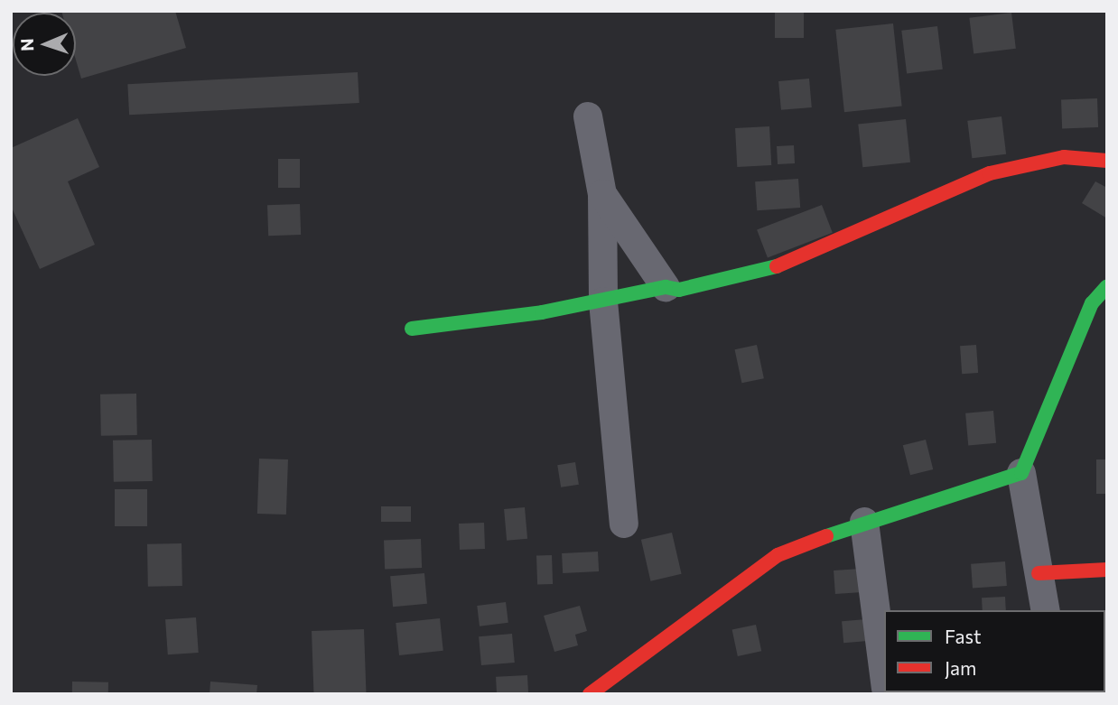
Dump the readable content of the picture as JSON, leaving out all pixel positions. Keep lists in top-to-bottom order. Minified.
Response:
{"legend":["Fast","Jam"],"north":"left"}
